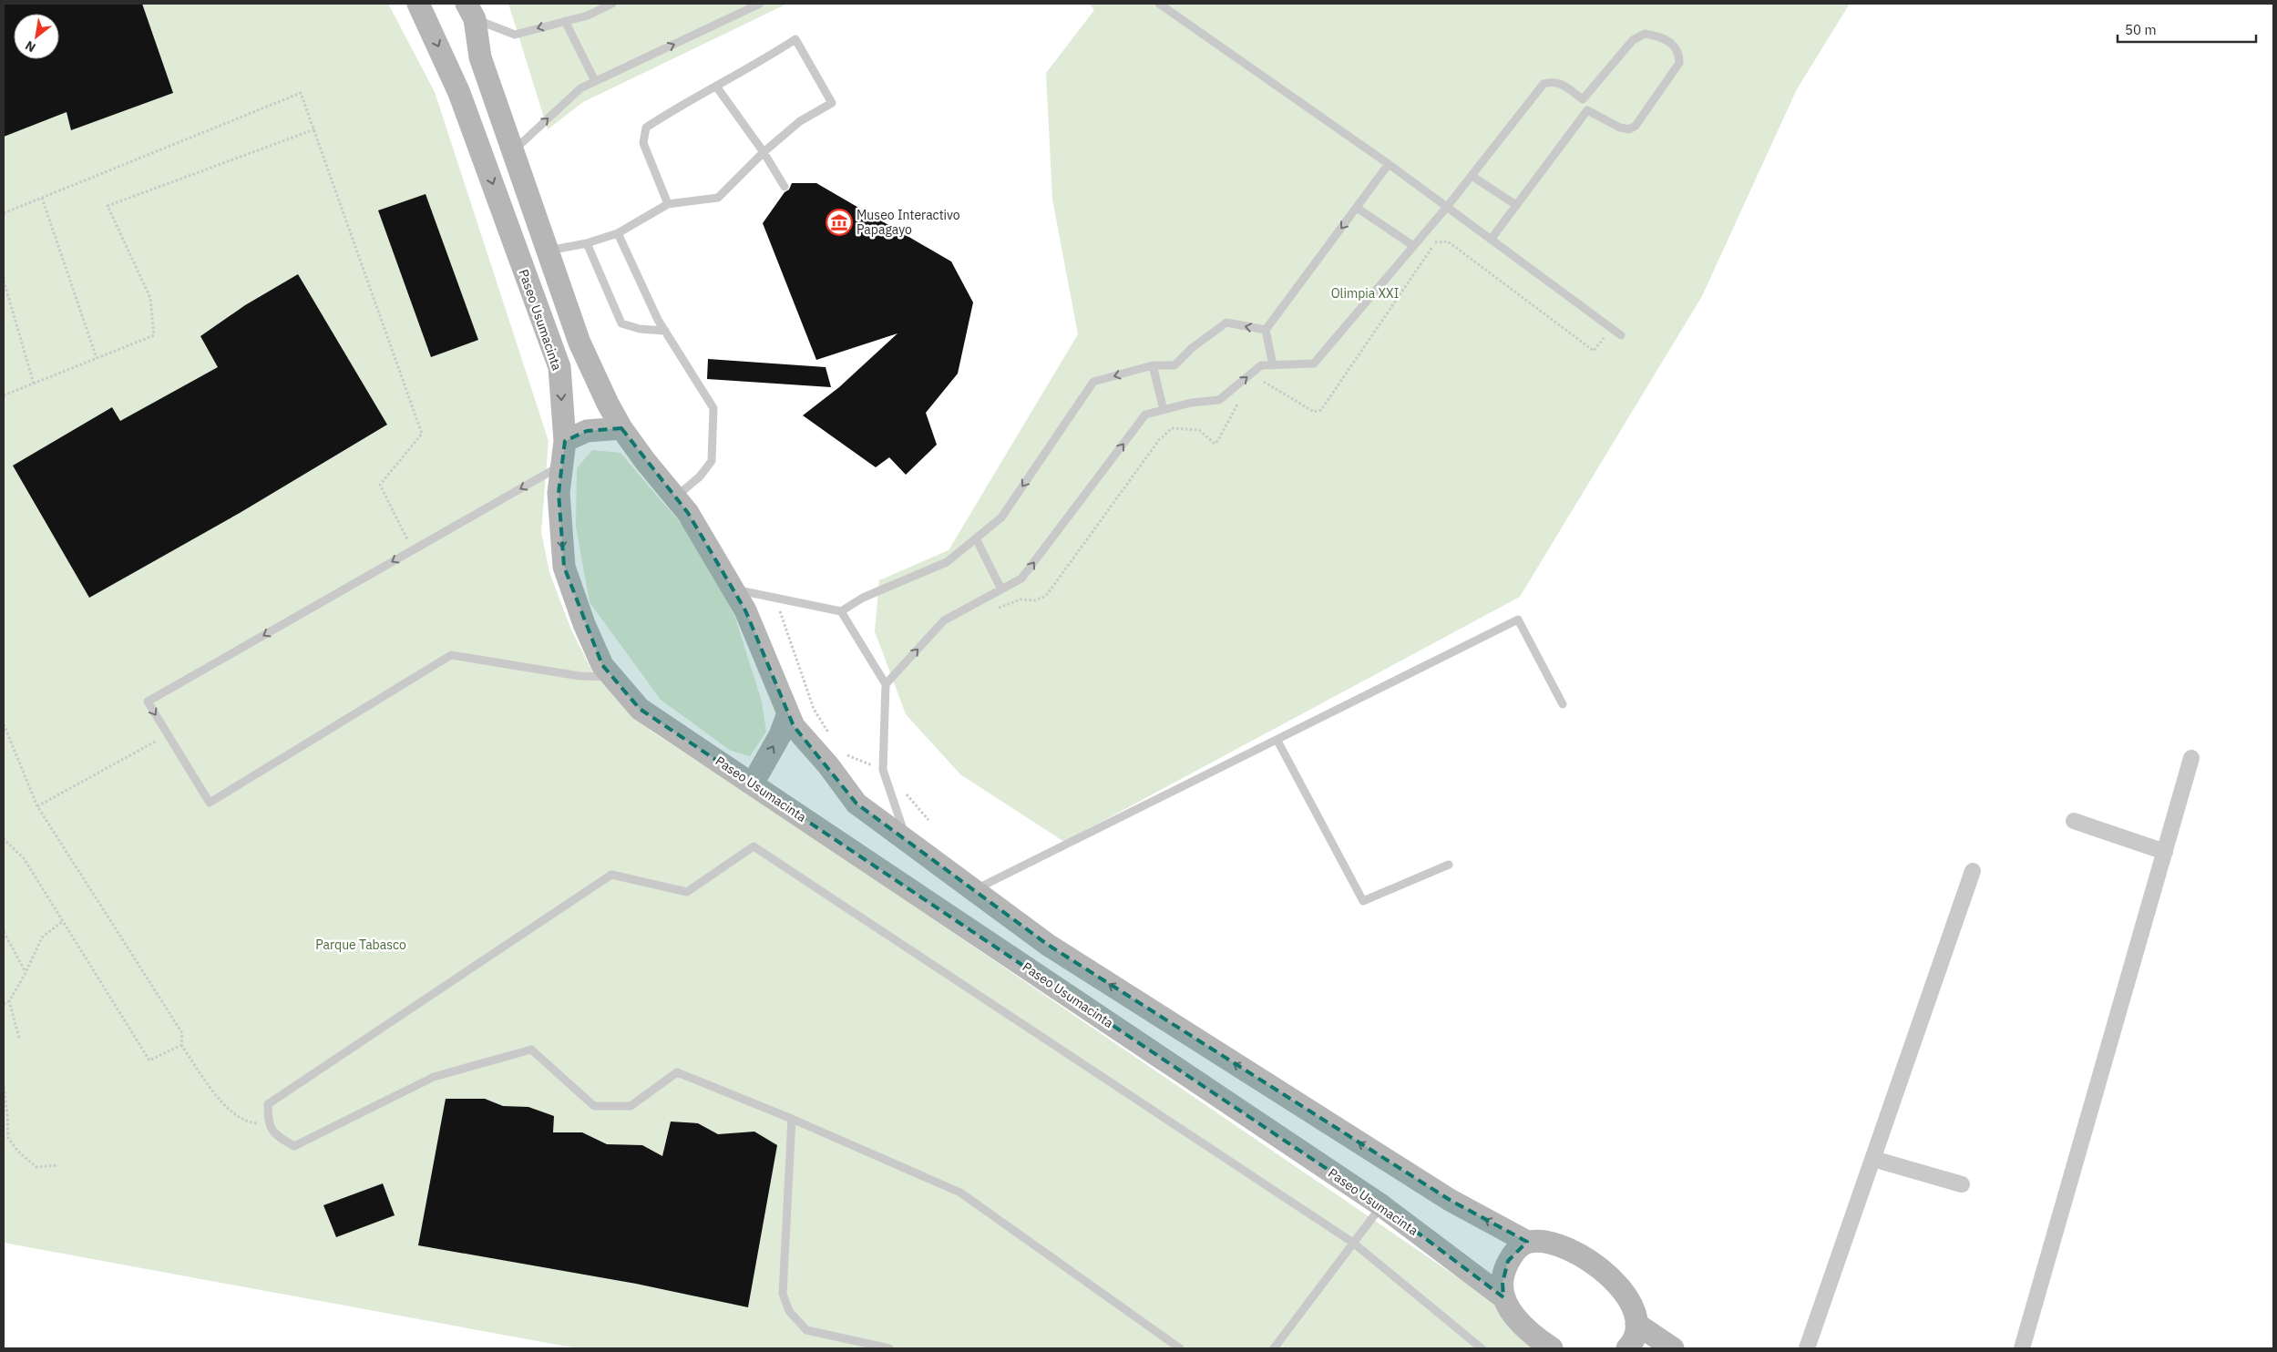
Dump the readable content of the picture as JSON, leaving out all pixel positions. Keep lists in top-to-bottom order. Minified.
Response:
{"streets":{"main road":["Paseo Usumacinta"]},"parks":["Olimpia XXI","Parque Tabasco"],"places":{"museum":["Museo Interactivo Papagayo"]},"scale_bar":"50 m","north":"bottom left"}
